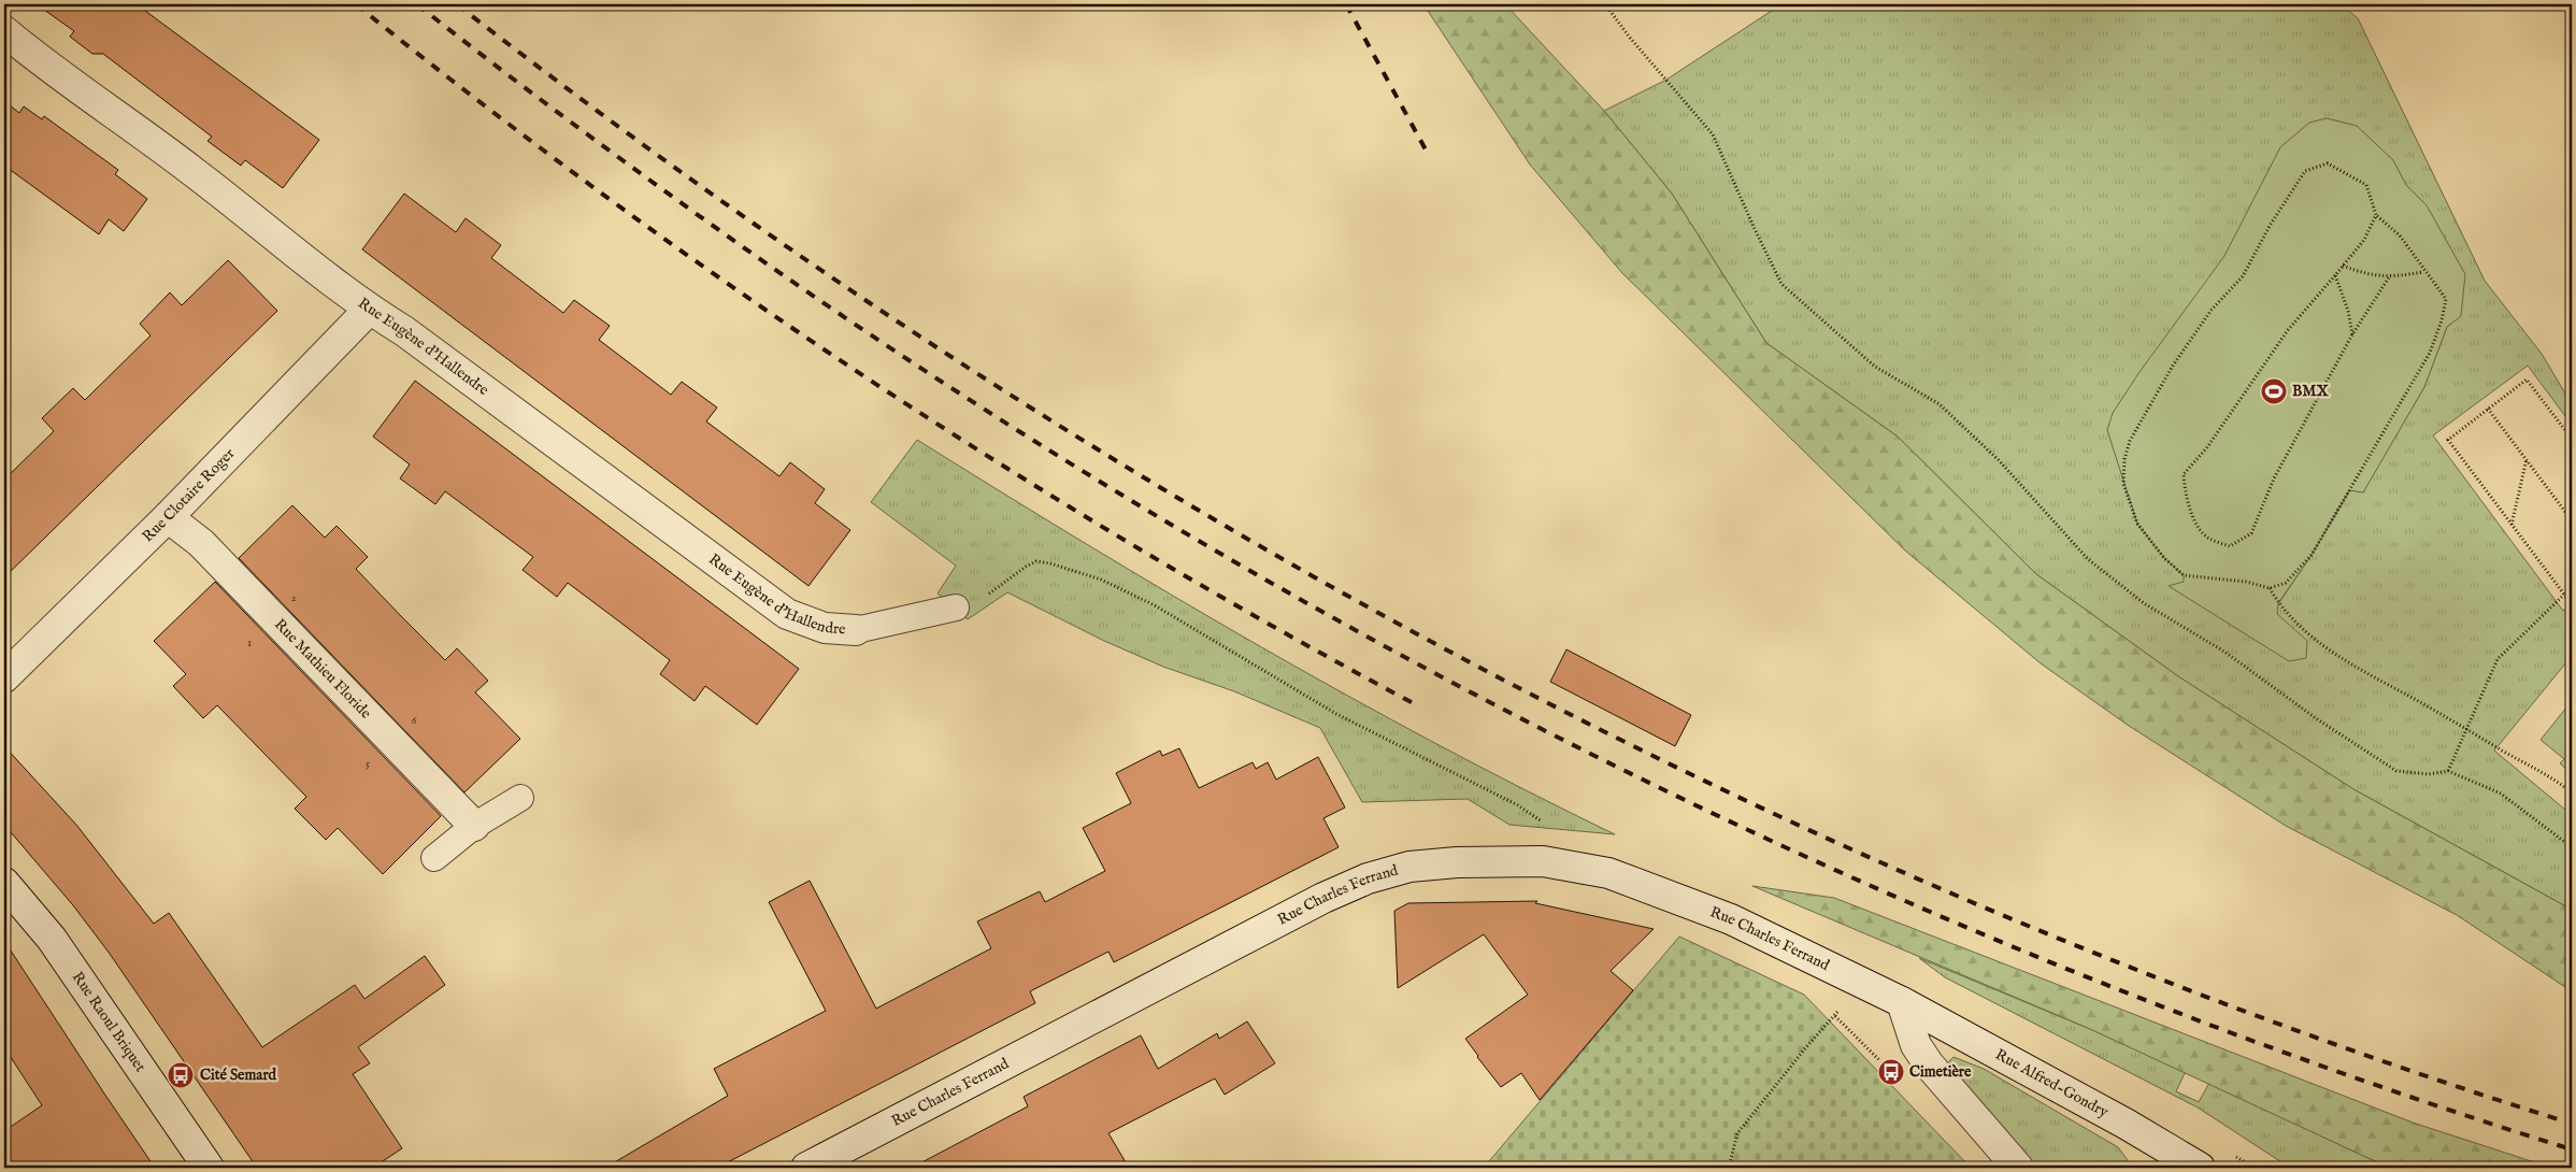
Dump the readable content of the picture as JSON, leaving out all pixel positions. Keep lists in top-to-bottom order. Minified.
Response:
{"streets":{"street":["Rue Eugène d'Hallendre","Rue Clotaire Roger","Rue Mathieu Floride","Rue Charles Ferrand","Rue Raoul Briquet","Rue Alfred-Gondry"]},"crossings":[["Rue Eugène d'Hallendre","Rue Clotaire Roger"],["Rue Clotaire Roger","Rue Mathieu Floride"],["Rue Charles Ferrand","Rue Alfred-Gondry"]],"places":{"sports":["BMX"],"bus stop":["Cimetière","Cité Semard"]},"house_numbers":["2","1","6","5"]}
